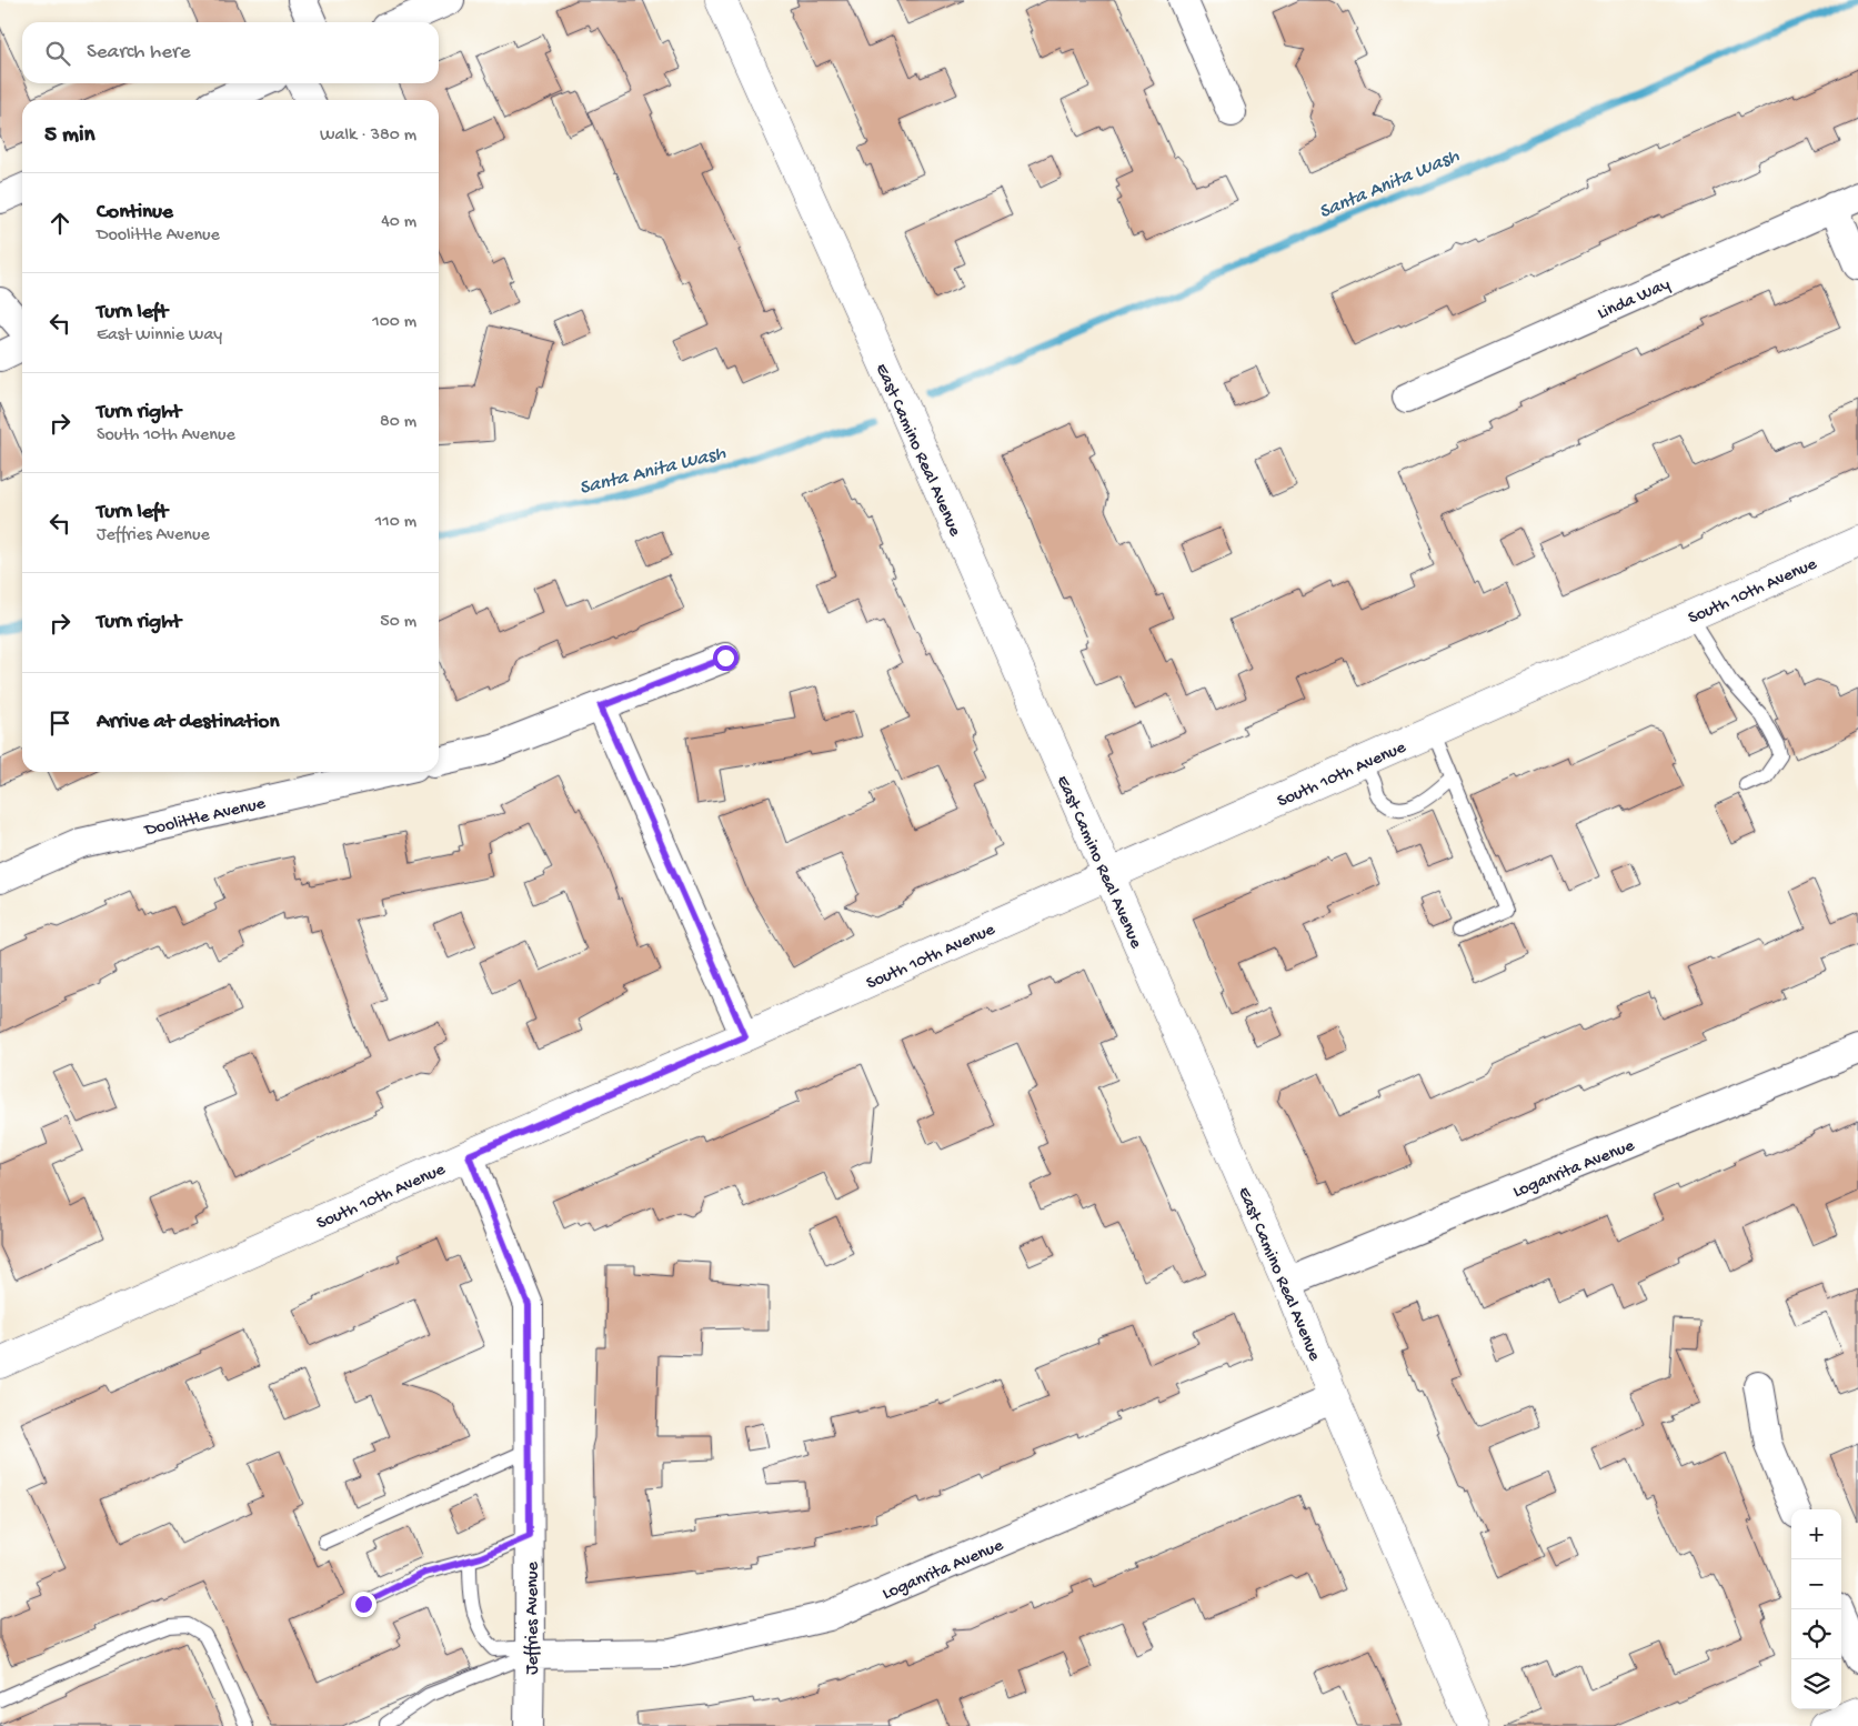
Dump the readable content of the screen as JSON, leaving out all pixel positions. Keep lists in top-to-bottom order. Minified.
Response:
{"streets":{"street":["Linda Way","East Camino Real Avenue","South 10th Avenue","Doolittle Avenue","Loganrita Avenue","Jeffries Avenue"]},"crossings":[["East Camino Real Avenue","South 10th Avenue"],["East Camino Real Avenue","Loganrita Avenue"],["South 10th Avenue","Jeffries Avenue"],["Loganrita Avenue","Jeffries Avenue"]],"water":["Santa Anita Wash"],"page":{"search":"Search here","heading":["5 min","Walk · 380 m"],"list":[["Continue","Doolittle Avenue","40 m"],["Turn left","East Winnie Way","100 m"],["Turn right","South 10th Avenue","80 m"],["Turn left","Jeffries Avenue","110 m"],["Turn right","50 m"],"Arrive at destination"],"map_buttons":["+","−"]}}
